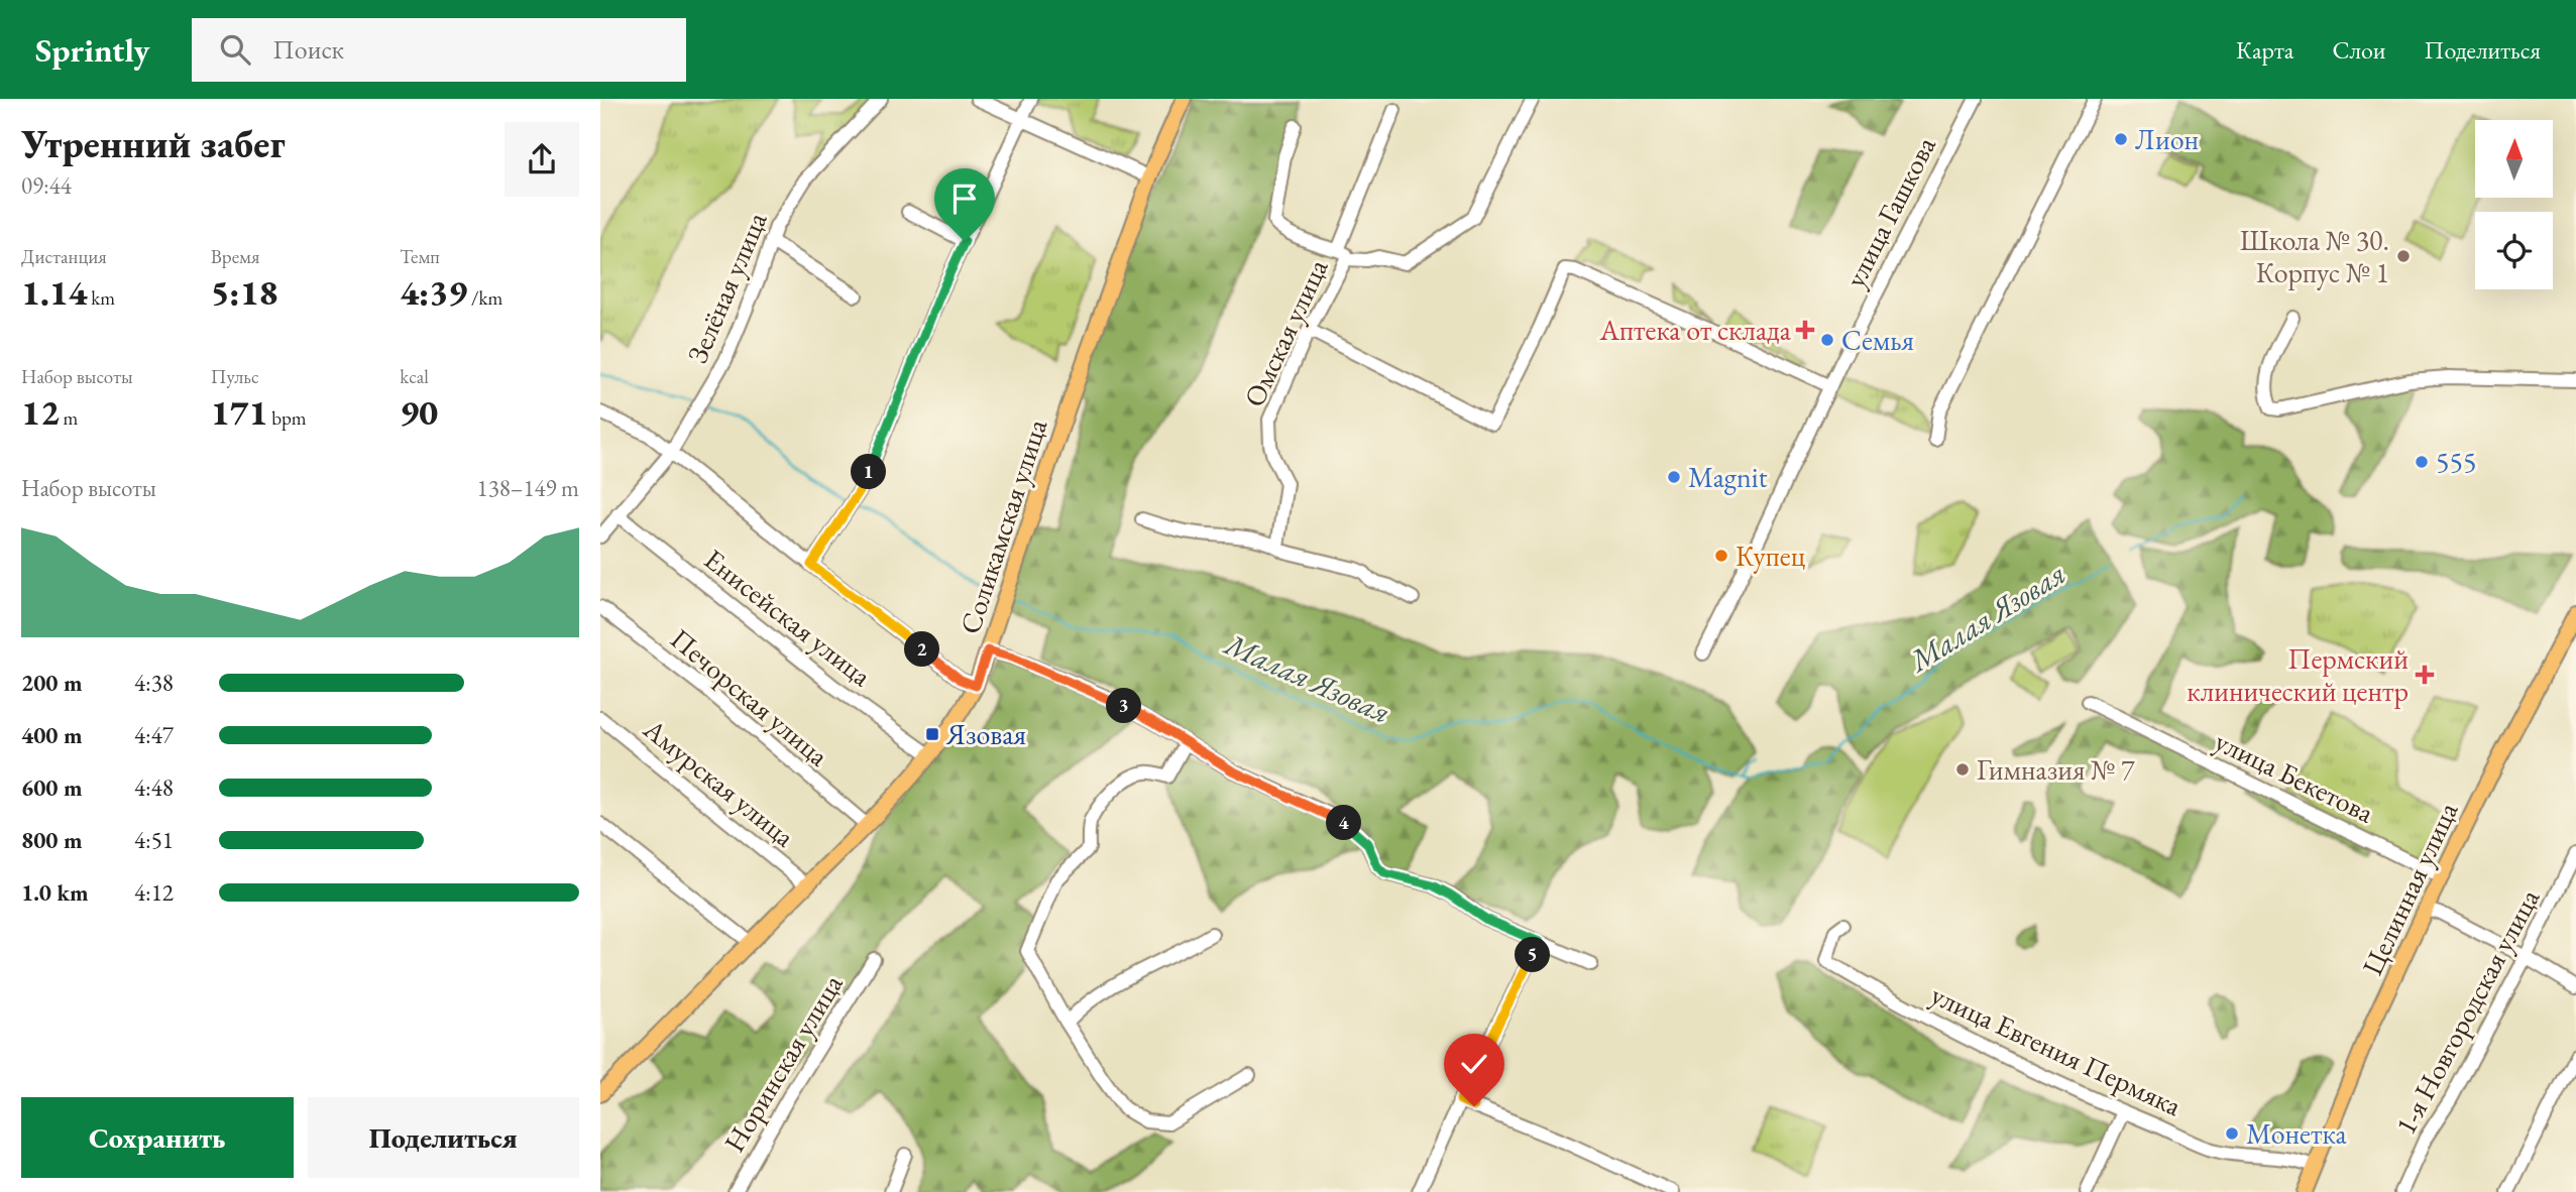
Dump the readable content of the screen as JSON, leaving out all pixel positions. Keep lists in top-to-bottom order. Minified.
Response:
{"streets":{"main road":["Соликамская улица","Целинная улица"],"street":["улица Гашкова","Зелёная улица","Омская улица","Енисейская улица","Печорская улица","улица Бекетова","Амурская улица","1-я Новгородская улица","улица Евгения Пермяка","Норинская улица"]},"crossings":[["Зелёная улица","Енисейская улица"],["Соликамская улица","Енисейская улица"],["Соликамская улица","Печорская улица"],["Соликамская улица","Амурская улица"],["улица Бекетова","Целинная улица"],["Целинная улица","улица Евгения Пермяка"]],"water":["Малая Язовая"],"places":{"other":["Лион","Школа № 30. Корпус № 1","Семья","555","Magnit","Купец","Гимназия № 7","Монетка"],"health":["Аптека от склада","Пермский клинический центр"],"transit":["Язовая"]},"north":"top","page":{"header":"Sprintly","search":"Поиск","nav":["Карта","Слои","Поделиться"],"heading":["Утренний забег","09:44"],"stats":[["Дистанция","1.14 km"],["Время","5:18"],["Темп","4:39 /km"],["Набор высоты","12 m"],["Пульс","171 bpm"],["kcal","90"]],"pins":["1","2","3","4","5"],"chart":["Набор высоты","138–149 m"],"list":[{"name":"200 m","note":"4:38"},{"name":"400 m","note":"4:47"},{"name":"600 m","note":"4:48"},{"name":"800 m","note":"4:51"},{"name":"1.0 km","note":"4:12"}],"buttons":["Сохранить","Поделиться"]}}
